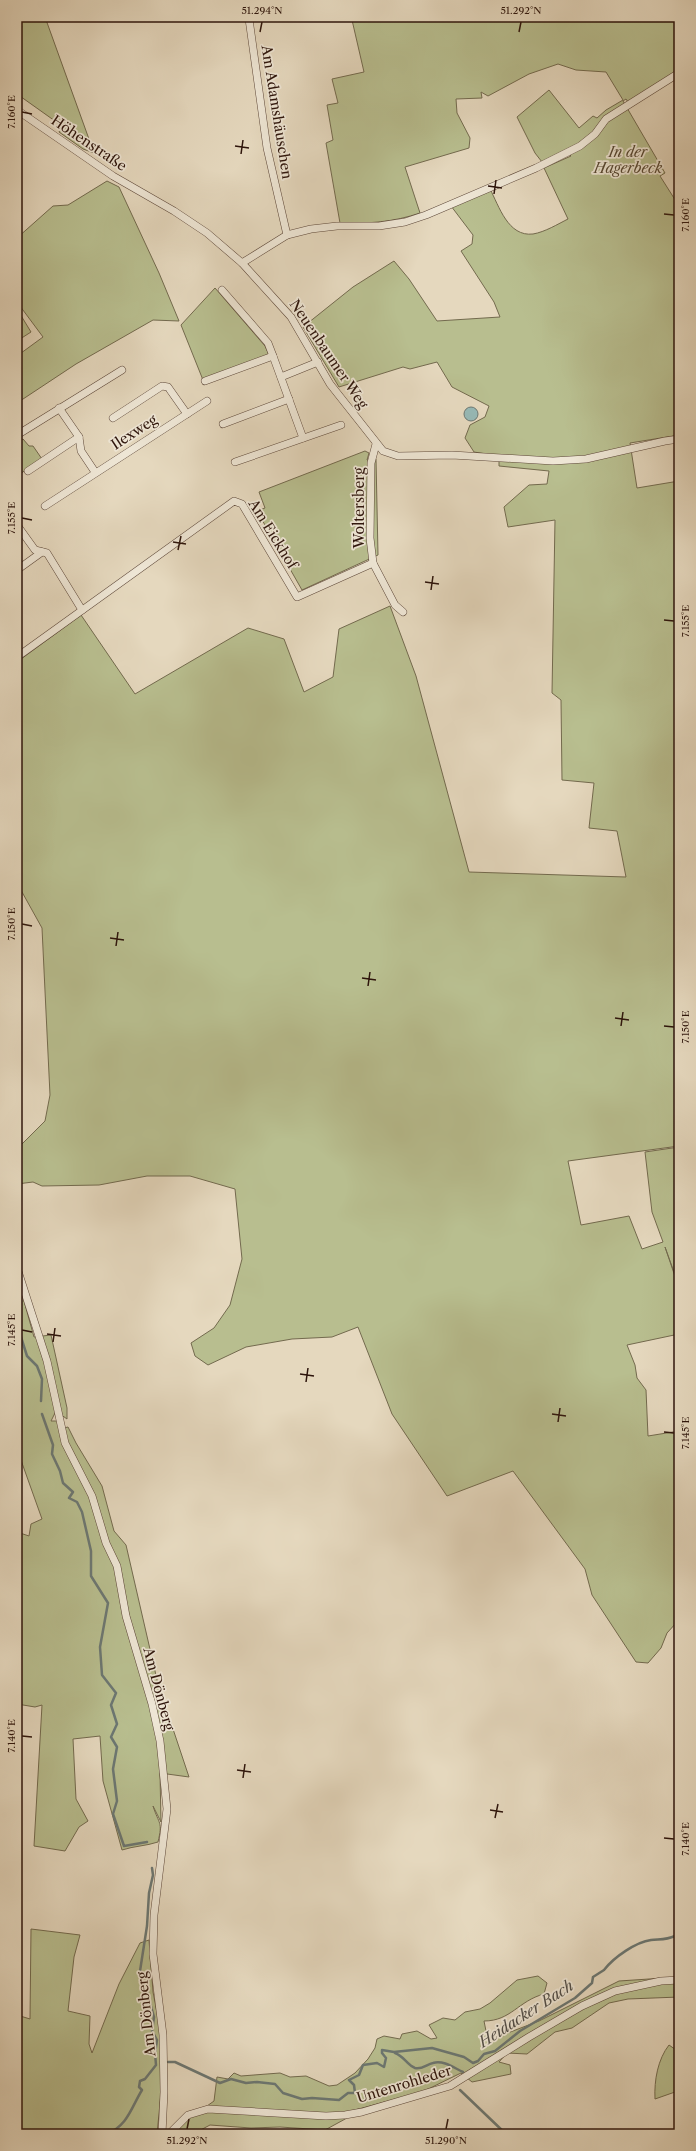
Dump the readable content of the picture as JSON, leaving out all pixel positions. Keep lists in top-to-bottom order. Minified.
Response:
{"streets":{"street":["Am Adamshäuschen","Höhenstraße","Neuenbaumer Weg","Ilexweg","Woltersberg","Am Eickhof","Am Dönberg","Untenrohleder"]},"crossings":[["Höhenstraße","Neuenbaumer Weg"],["Neuenbaumer Weg","Woltersberg"],["Woltersberg","Am Eickhof"]],"water":["Heidacker Bach"],"parks":["In der Hagerbeck"],"coordinates":["51.294°N","51.292°N","7.160°E","7.155°E","7.150°E","7.145°E","7.140°E","51.290°N"]}
